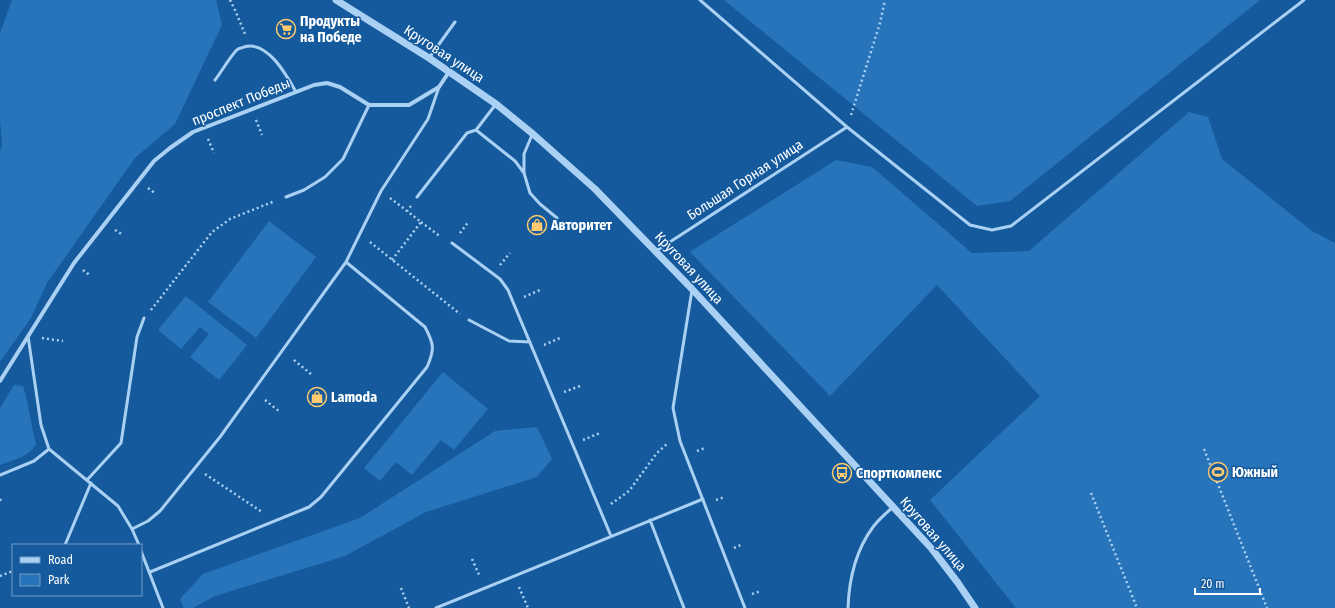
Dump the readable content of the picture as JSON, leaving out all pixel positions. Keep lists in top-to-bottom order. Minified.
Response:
{"streets":{"street":["Круговая улица","проспект Победы"],"lane":["Большая Горная улица"]},"crossings":[["Круговая улица","Большая Горная улица"]],"places":{"supermarket":["Продукты на Победе"],"shop":["Авторитет","Lamoda"],"sports":["Южный"],"bus stop":["Спорткомлекс"]},"legend":["Road","Park"],"scale_bar":"20 m"}
